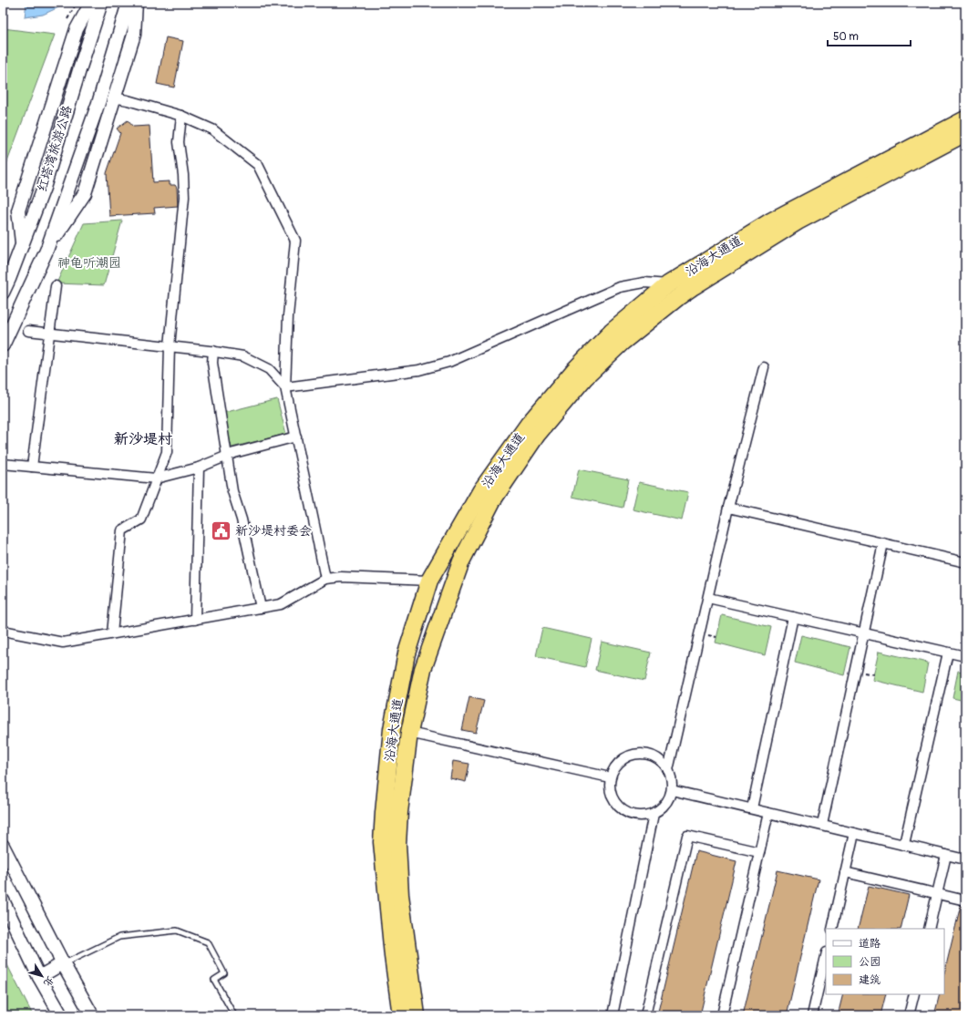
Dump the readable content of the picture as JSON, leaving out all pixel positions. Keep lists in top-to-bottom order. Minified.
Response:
{"streets":{"highway":["沿海大通道"],"main road":["红塔湾旅游公路"]},"districts":["新沙堤村"],"parks":["神龟听潮园"],"places":{"public building":["新沙堤村委会"]},"legend":["道路","公园","建筑"],"scale_bar":"50 m","north":"bottom right"}
